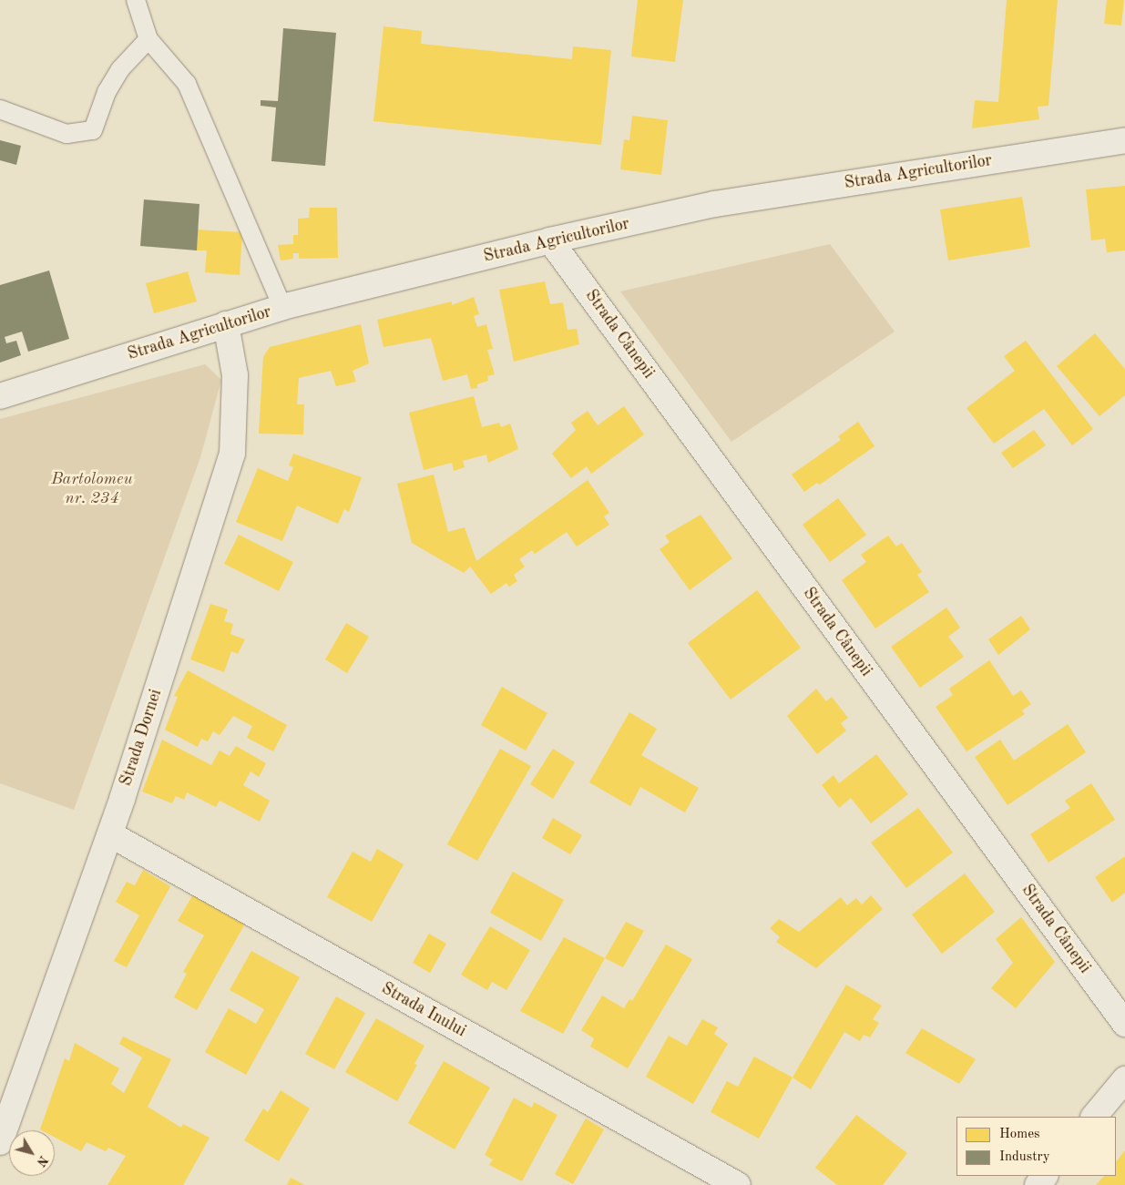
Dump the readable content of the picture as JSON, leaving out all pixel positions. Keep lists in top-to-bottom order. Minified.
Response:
{"streets":{"street":["Strada Agricultorilor","Strada Cânepii","Strada Dornei","Strada Inului"]},"crossings":[["Strada Agricultorilor","Strada Cânepii"],["Strada Agricultorilor","Strada Dornei"],["Strada Dornei","Strada Inului"]],"parks":["Bartolomeu nr. 234"],"legend":["Homes","Industry"],"north":"bottom right"}
